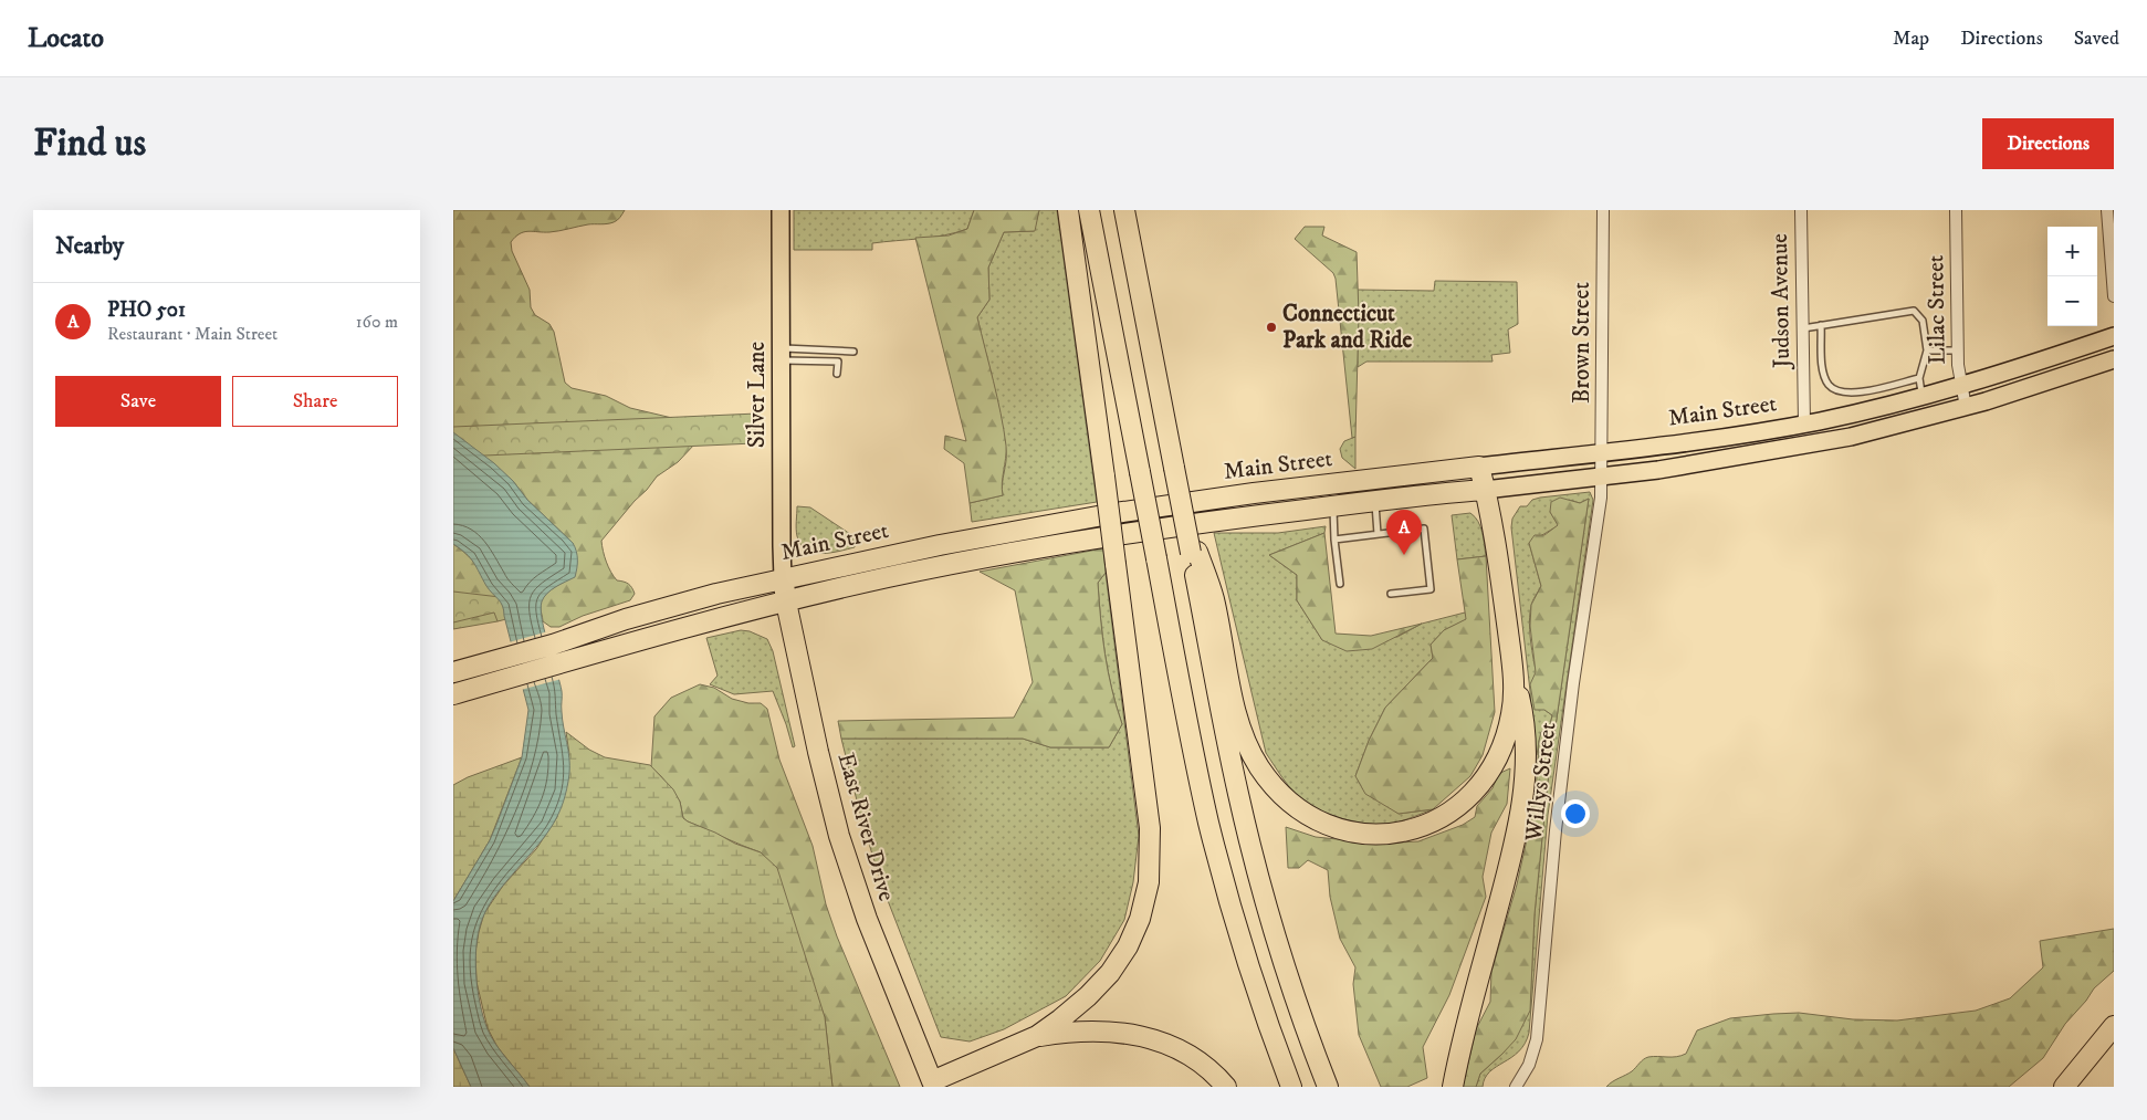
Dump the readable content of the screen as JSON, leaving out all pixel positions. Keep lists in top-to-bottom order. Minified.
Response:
{"streets":{"highway":["Main Street","East River Drive"],"main road":["Silver Lane"],"street":["Judson Avenue","Lilac Street","Brown Street","Willys Street"]},"crossings":[["Judson Avenue","Main Street"],["Lilac Street","Main Street"],["Brown Street","Main Street"],["Brown Street","Willys Street"],["Silver Lane","Main Street"],["Silver Lane","East River Drive"],["Main Street","Willys Street"],["Main Street","East River Drive"]],"places":["Connecticut Park and Ride"],"page":{"header":"Locato","nav":["Map","Directions","Saved"],"buttons":["Directions",["Save","Share"]],"title":"Find us","heading":"Nearby","map_buttons":["+","−"],"list":[{"mark":"A","name":"PHO 501","note":"Restaurant · Main Street","value":"160 m"}],"pins":"A"}}
